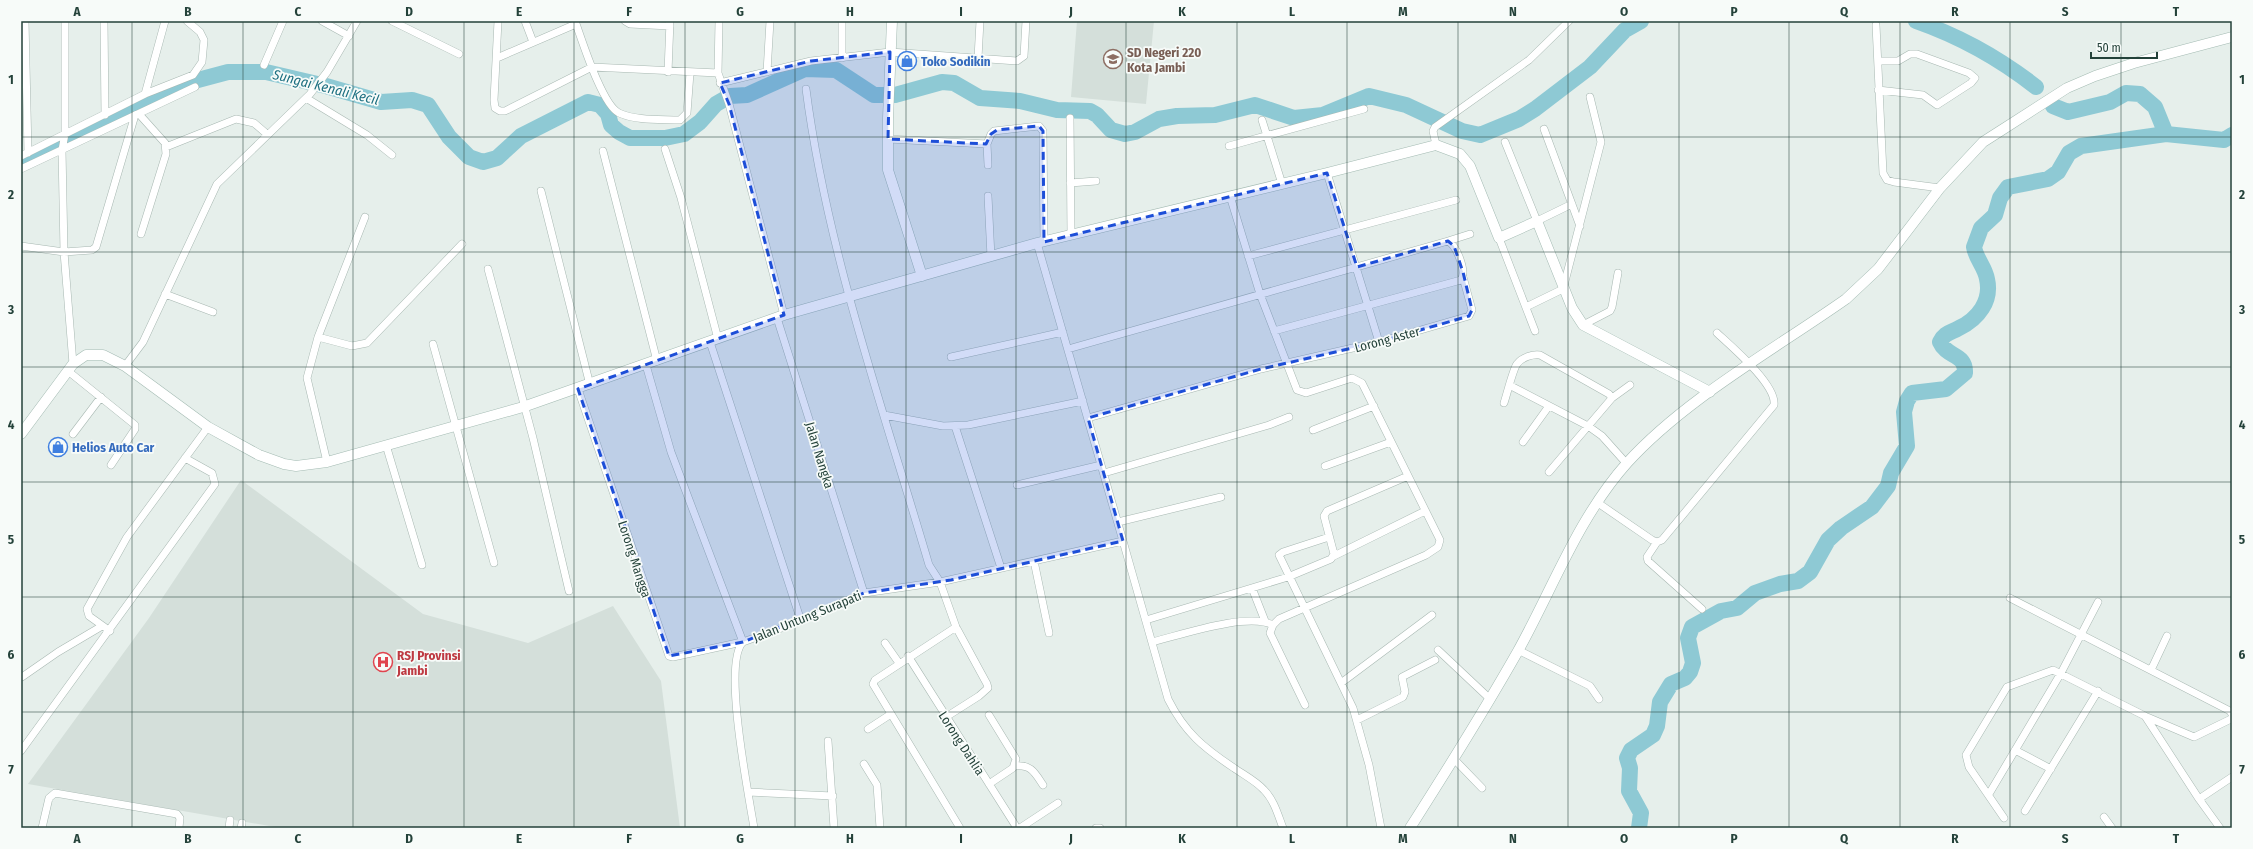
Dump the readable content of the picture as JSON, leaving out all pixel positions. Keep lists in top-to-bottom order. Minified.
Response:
{"streets":{"street":["Lorong Aster","Jalan Nangka","Lorong Mangga","Jalan Untung Surapati","Lorong Dahlia"]},"crossings":[["Jalan Nangka","Jalan Untung Surapati"],["Lorong Mangga","Jalan Untung Surapati"]],"water":["Sungai Kenali Kecil"],"places":{"school or university":["SD Negeri 220 Kota Jambi"],"shop":["Toko Sodikin","Helios Auto Car"],"hospital":["RSJ Provinsi Jambi"]},"scale_bar":"50 m","grid":{"columns":["A","B","C","D","E","F","G","H","I","J","K","L","M","N","O","P","Q","R","S","T"],"rows":["1","2","3","4","5","6","7"]}}
